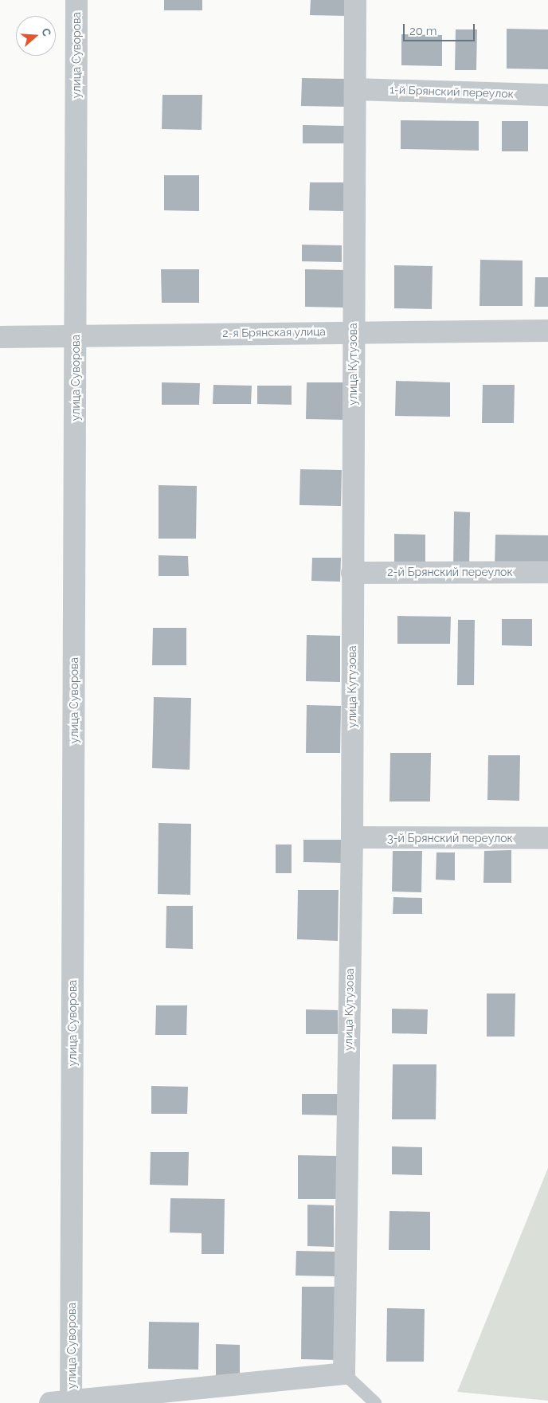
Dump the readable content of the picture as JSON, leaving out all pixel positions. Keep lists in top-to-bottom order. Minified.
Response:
{"streets":{"street":["улица Суворова","1-й Брянский переулок","2-я Брянская улица","улица Кутузова","2-й Брянский переулок","3-й Брянский переулок"]},"crossings":[["улица Суворова","2-я Брянская улица"],["1-й Брянский переулок","улица Кутузова"],["2-я Брянская улица","улица Кутузова"],["улица Кутузова","2-й Брянский переулок"],["улица Кутузова","3-й Брянский переулок"]],"scale_bar":"20 m","north":"right"}
